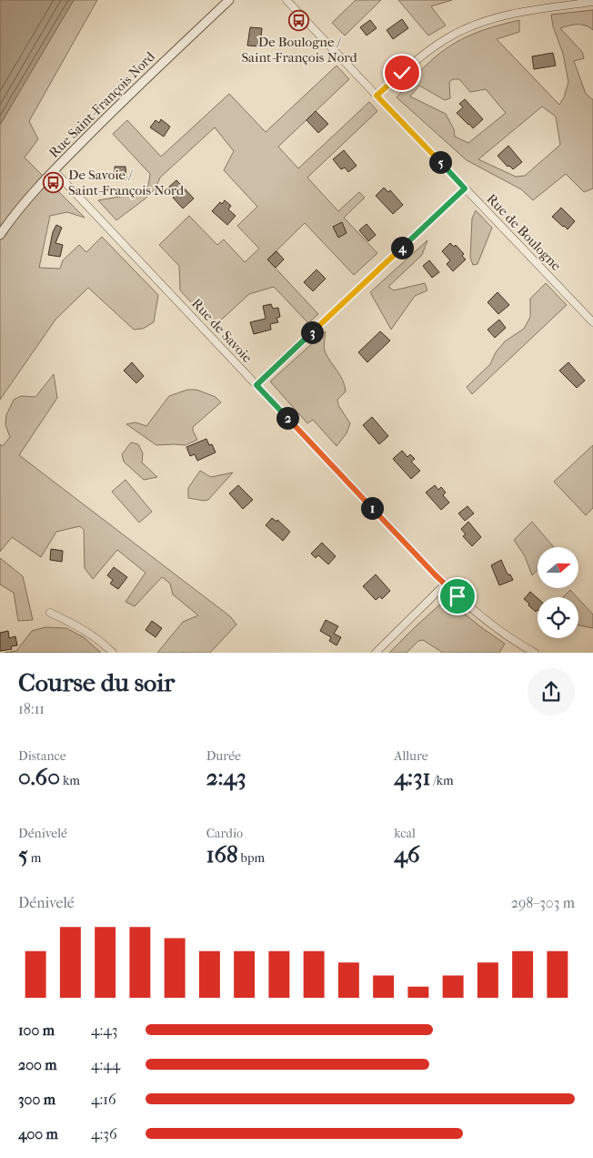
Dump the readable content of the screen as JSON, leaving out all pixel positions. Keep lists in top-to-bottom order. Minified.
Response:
{"streets":{"street":["Rue Saint-François Nord","Rue de Boulogne","Rue de Savoie"]},"crossings":[["Rue Saint-François Nord","Rue de Savoie"]],"places":{"bus stop":["De Boulogne / Saint-François Nord","De Savoie / Saint-François Nord"]},"north":"right","page":{"pins":["5","4","3","2","1"],"heading":["Course du soir","18:11"],"stats":[["Distance","0.60 km"],["Durée","2:43"],["Allure","4:31 /km"],["Dénivelé","5 m"],["Cardio","168 bpm"],["kcal","46"]],"chart":["Dénivelé","298–303 m"],"list":[{"name":"100 m","note":"4:43"},{"name":"200 m","note":"4:44"},{"name":"300 m","note":"4:16"},{"name":"400 m","note":"4:36"}]}}
